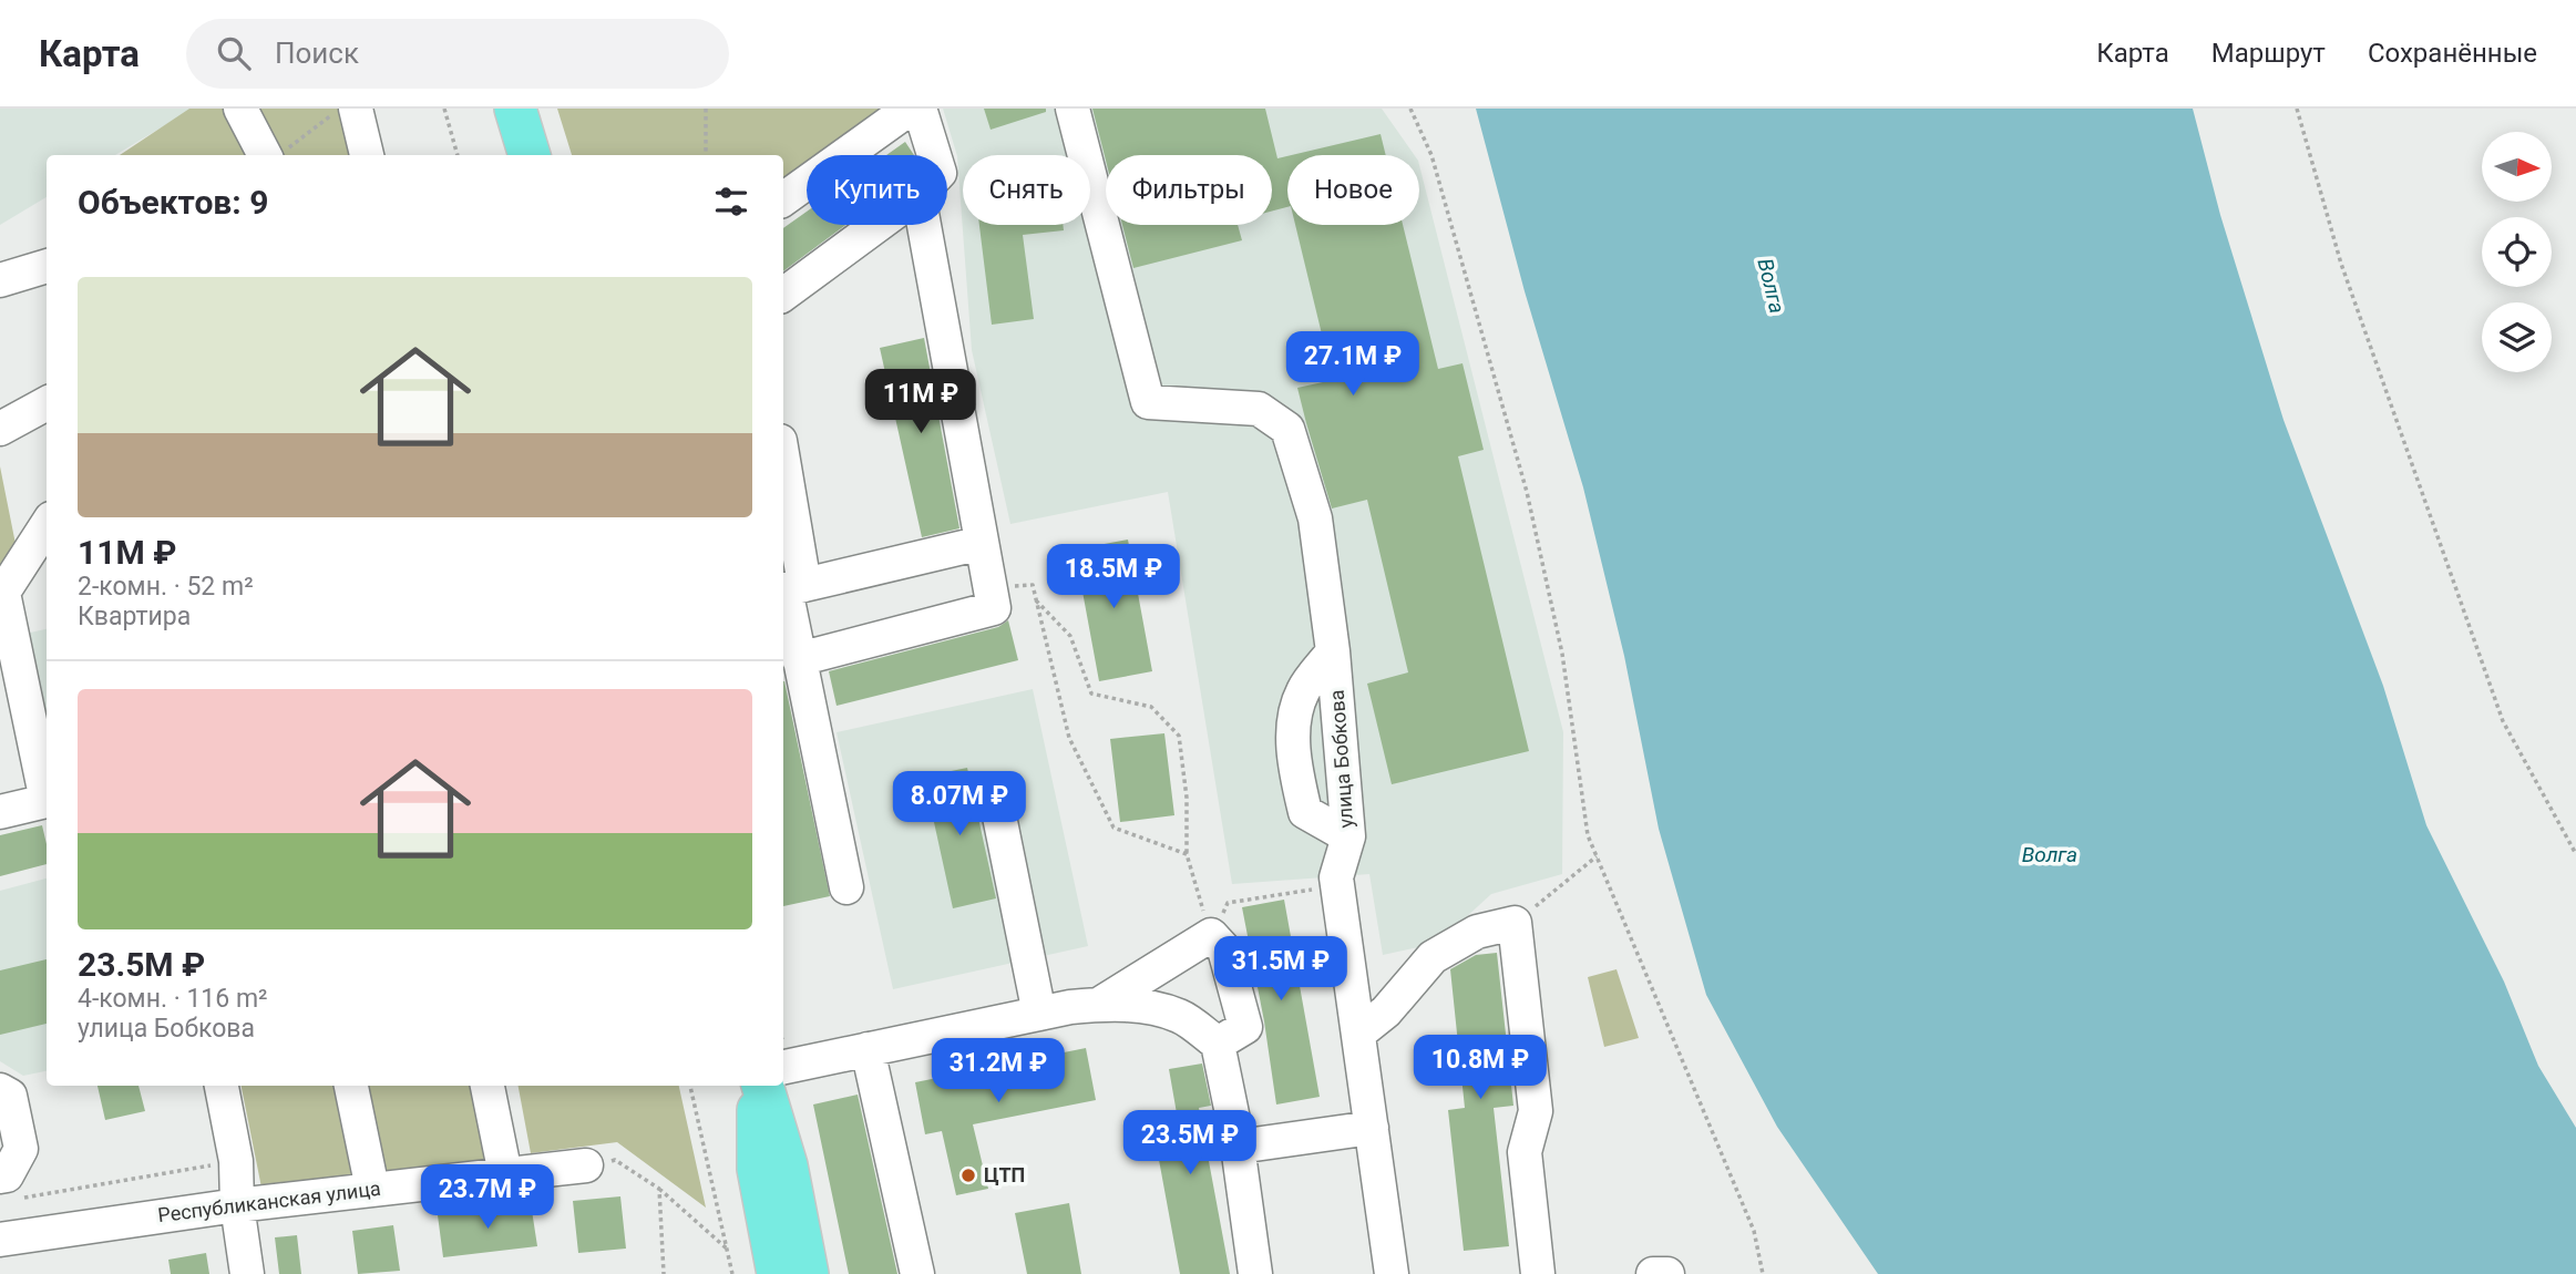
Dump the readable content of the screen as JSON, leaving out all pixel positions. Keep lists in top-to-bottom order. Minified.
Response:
{"streets":{"street":["улица Бобкова","Республиканская улица"]},"water":["Волга"],"places":["ЦТП"],"north":"right","page":{"header":"Карта","search":"Поиск","nav":["Карта","Маршрут","Сохранённые"],"chip":["Купить","Снять","Фильтры","Новое"],"heading":"Объектов: 9","list":[{"name":"11M ₽","note":"2-комн. · 52 m² · Квартира"},{"name":"23.5M ₽","note":"4-комн. · 116 m² · улица Бобкова"}],"price":["27.1M ₽","11M ₽","18.5M ₽","8.07M ₽","31.5M ₽","10.8M ₽","31.2M ₽","23.5M ₽","23.7M ₽"]}}
